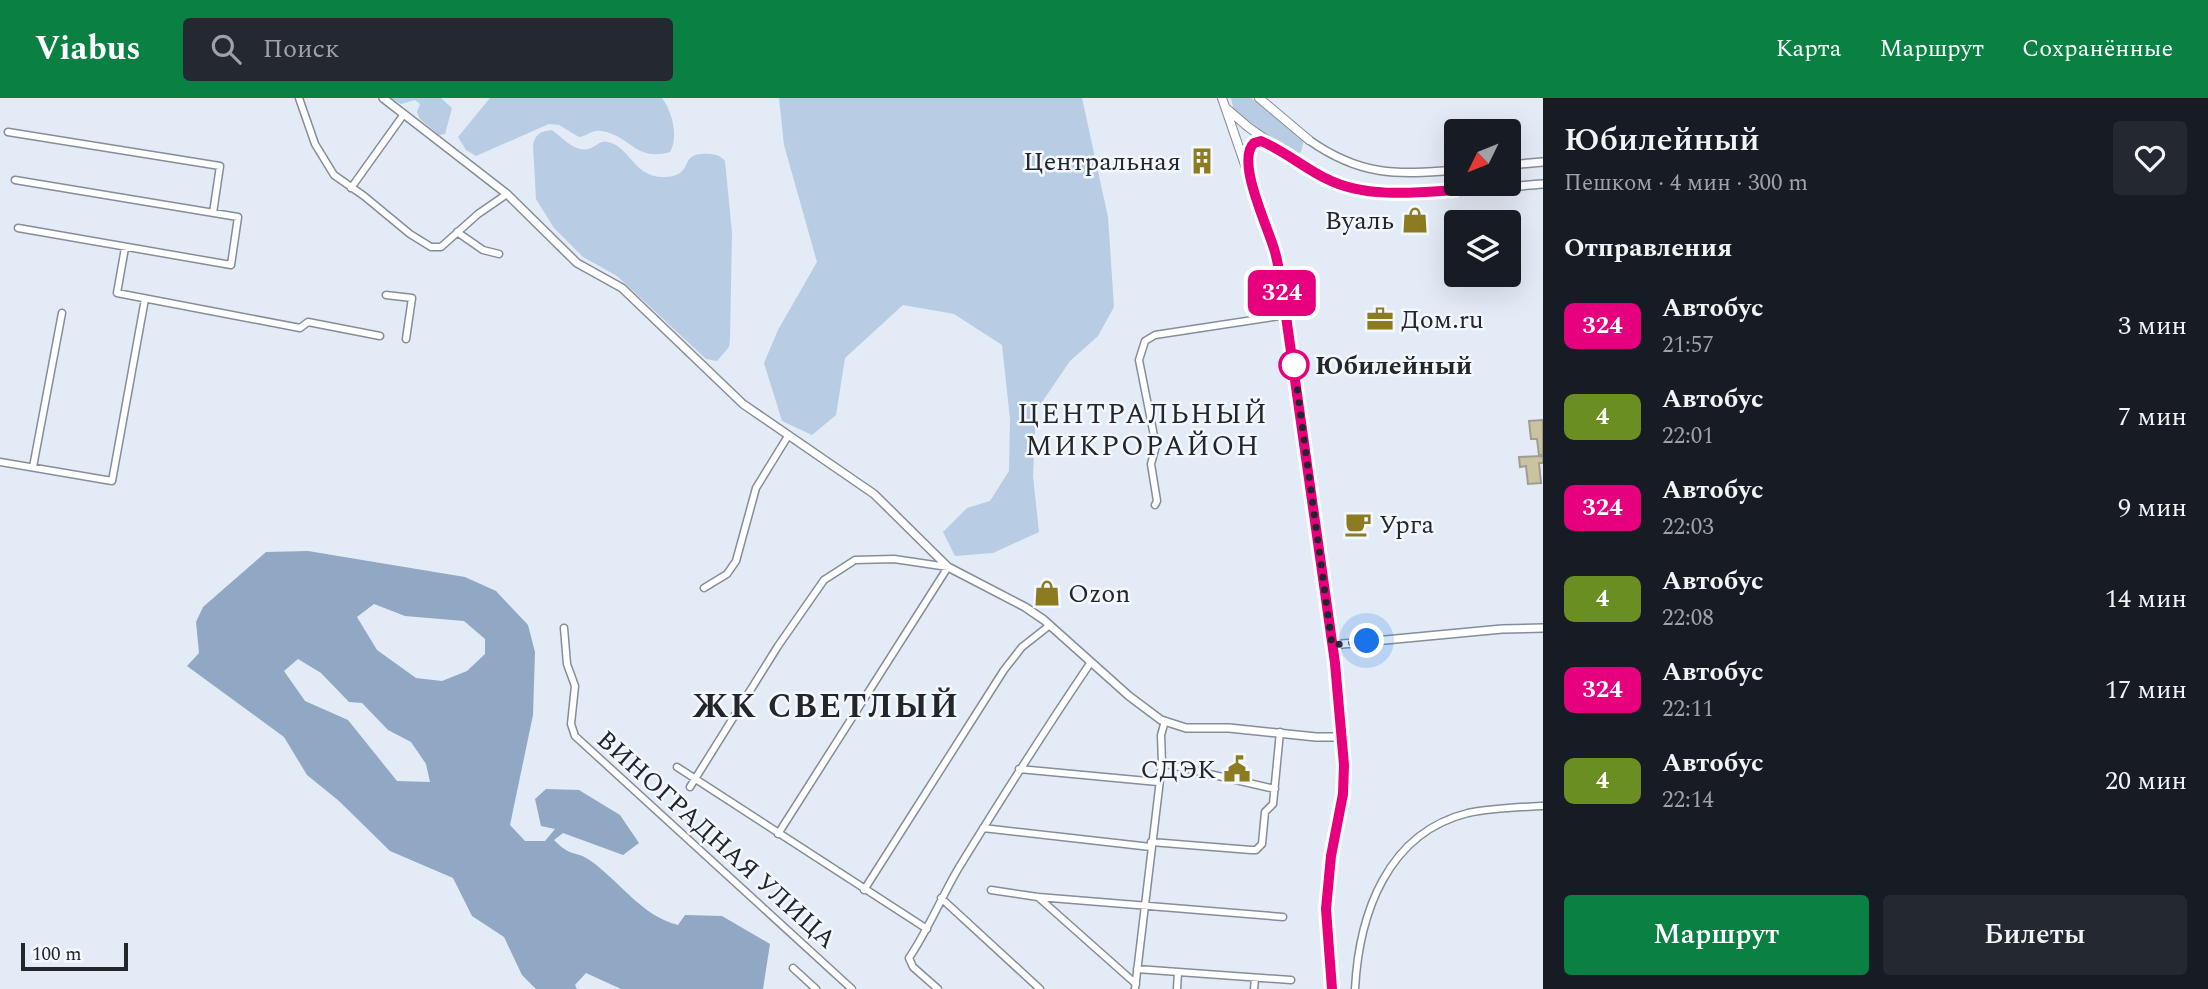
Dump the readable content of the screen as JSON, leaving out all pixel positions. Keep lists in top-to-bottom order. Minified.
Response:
{"streets":{"street":["ВИНОГРАДНАЯ УЛИЦА"]},"districts":["ЦЕНТРАЛЬНЫЙ МИКРОРАЙОН","ЖК СВЕТЛЫЙ"],"places":{"building":["Центральная"],"shop":["Вуаль","Ozon"],"office":["Дом.ru"],"other":["Юбилейный"],"cafe":["Урга"],"public building":["СДЭК"]},"lines":["bus line 324"],"scale_bar":"100 m","north":"bottom left","page":{"header":"Viabus","search":"Поиск","nav":["Карта","Маршрут","Сохранённые"],"on_map":"324","heading":[["Юбилейный","Пешком · 4 мин · 300 m"],"Отправления"],"list":[{"mark":"324","name":"Автобус","note":"21:57","value":"3 мин"},{"mark":"4","name":"Автобус","note":"22:01","value":"7 мин"},{"mark":"324","name":"Автобус","note":"22:03","value":"9 мин"},{"mark":"4","name":"Автобус","note":"22:08","value":"14 мин"},{"mark":"324","name":"Автобус","note":"22:11","value":"17 мин"},{"mark":"4","name":"Автобус","note":"22:14","value":"20 мин"}],"buttons":["Маршрут","Билеты"],"scale":"100 m"}}
